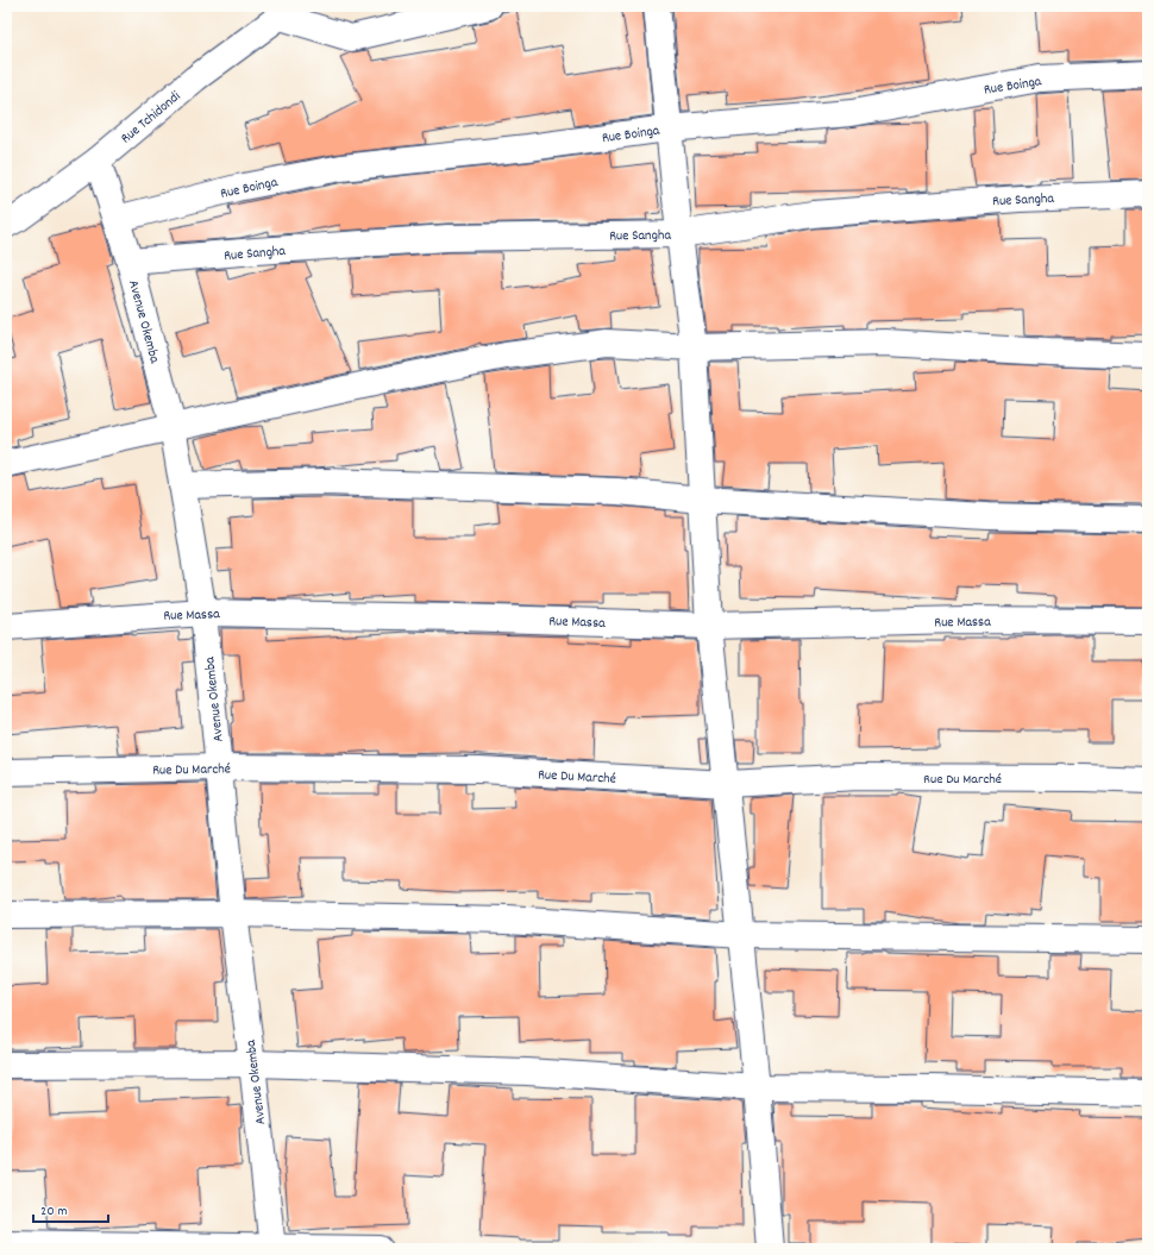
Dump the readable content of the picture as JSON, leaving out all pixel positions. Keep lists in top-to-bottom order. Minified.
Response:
{"streets":{"street":["Rue Boinga","Rue Tchidondi","Rue Sangha","Avenue Okemba","Rue Massa","Rue Du Marché"]},"crossings":[["Rue Boinga","Avenue Okemba"],["Rue Tchidondi","Avenue Okemba"],["Rue Sangha","Avenue Okemba"],["Avenue Okemba","Rue Massa"],["Avenue Okemba","Rue Du Marché"]],"scale_bar":"20 m"}
